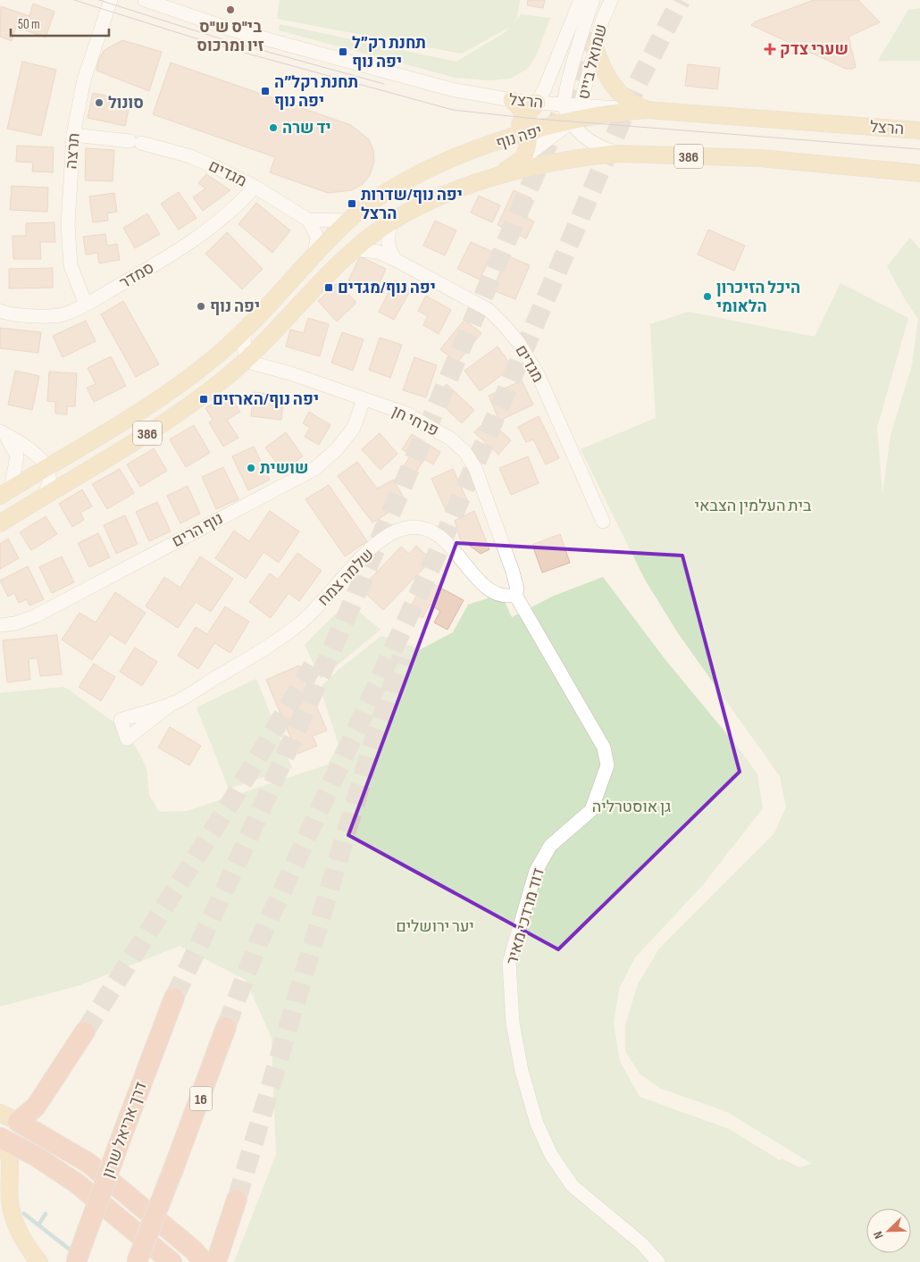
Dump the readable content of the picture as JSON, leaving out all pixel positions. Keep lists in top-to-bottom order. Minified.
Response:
{"streets":{"highway":["16","דרך אריאל שרון"],"main road":["הרצל","יפה נוף","386"],"street":["שמואל בייט","תרצה","מגדים","סמדר","פרחי חן","נוף הרים","שלמה צמח","דוד מרדכי מאיר"]},"crossings":[["שמואל בייט","הרצל"],["שמואל בייט","יפה נוף"],["שמואל בייט","386"],["הרצל","יפה נוף"],["יפה נוף","386"],["יפה נוף","מגדים"],["יפה נוף","פרחי חן"],["תרצה","מגדים"],["תרצה","סמדר"],["מגדים","סמדר"],["פרחי חן","נוף הרים"],["פרחי חן","שלמה צמח"],["פרחי חן","דוד מרדכי מאיר"],["שלמה צמח","דוד מרדכי מאיר"]],"parks":["בית העלמין הצבאי","גן אוסטרליה","יער ירושלים"],"places":{"other":["בי\"ס ש\"ס זיו ומרכוס","סונול","יד שרה","היכל הזיכרון הלאומי","יפה נוף","שושית"],"health":["שערי צדק"],"transit":["תחנת רק״ל יפה נוף","תחנת רקל״ה יפה נוף","יפה נוף/שדרות הרצל","יפה נוף/מגדים","יפה נוף/הארזים"]},"scale_bar":"50 m","north":"bottom left"}
